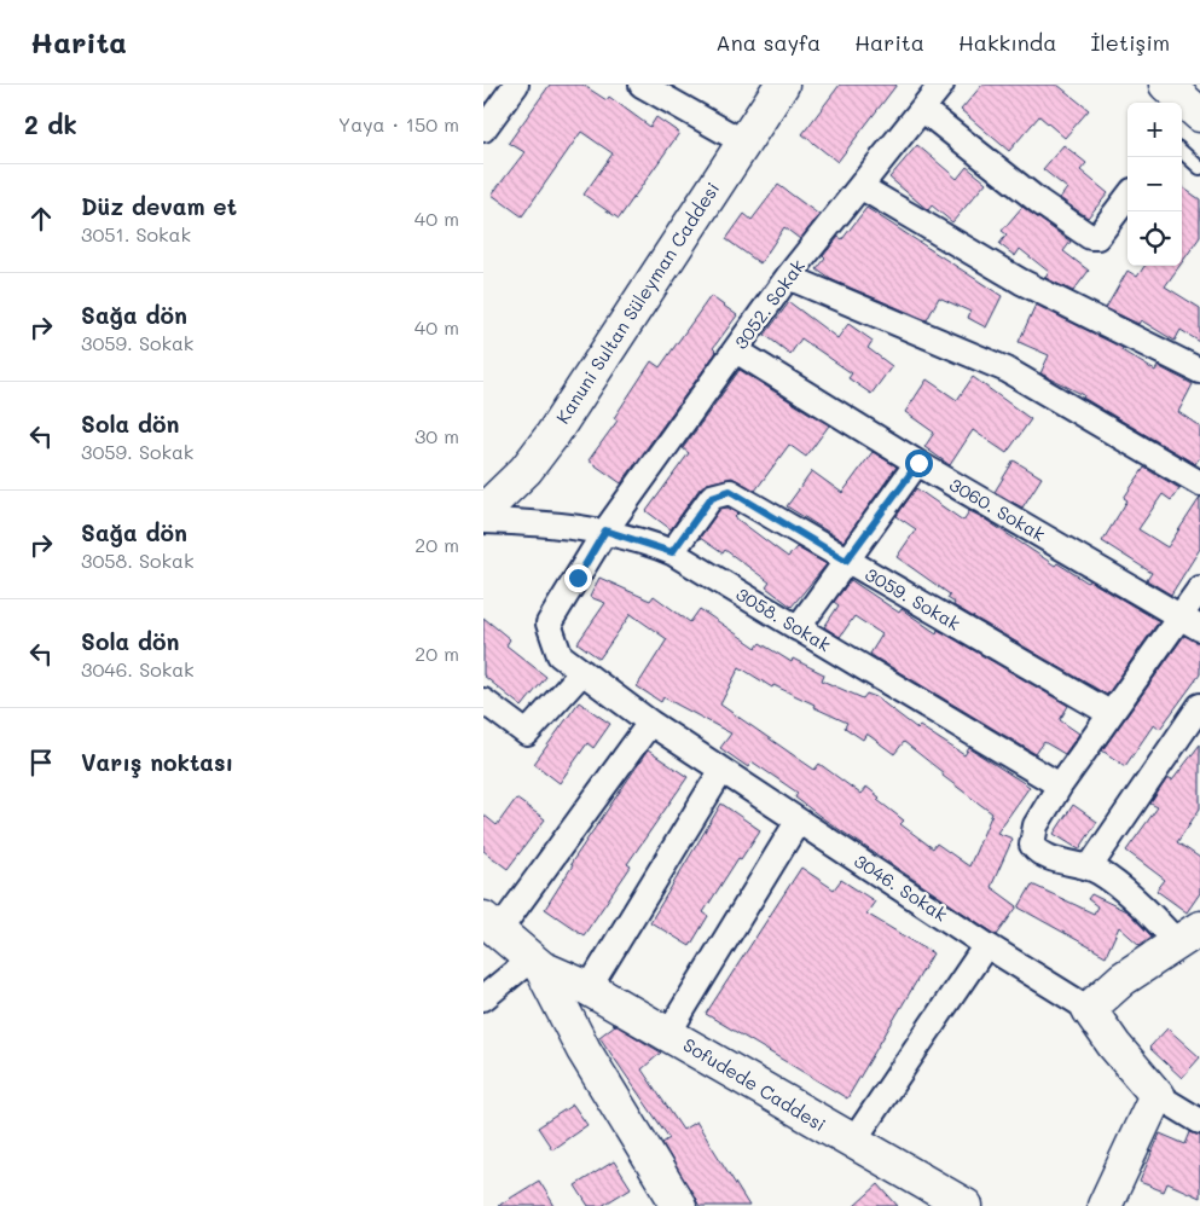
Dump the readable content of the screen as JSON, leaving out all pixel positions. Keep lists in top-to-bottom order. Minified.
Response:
{"streets":{"main road":["Kanuni Sultan Süleyman Caddesi","3046. Sokak","Sofudede Caddesi"],"street":["3052. Sokak","3060. Sokak","3059. Sokak","3058. Sokak"]},"crossings":[["3052. Sokak","3060. Sokak"],["3052. Sokak","3058. Sokak"],["3052. Sokak","3046. Sokak"],["3059. Sokak","3058. Sokak"],["3058. Sokak","3046. Sokak"]],"page":{"header":"Harita","nav":["Ana sayfa","Harita","Hakkında","İletişim"],"heading":["2 dk","Yaya · 150 m"],"map_buttons":["+","−"],"list":[["Düz devam et","3051. Sokak","40 m"],["Sağa dön","3059. Sokak","40 m"],["Sola dön","3059. Sokak","30 m"],["Sağa dön","3058. Sokak","20 m"],["Sola dön","3046. Sokak","20 m"],"Varış noktası"]}}
